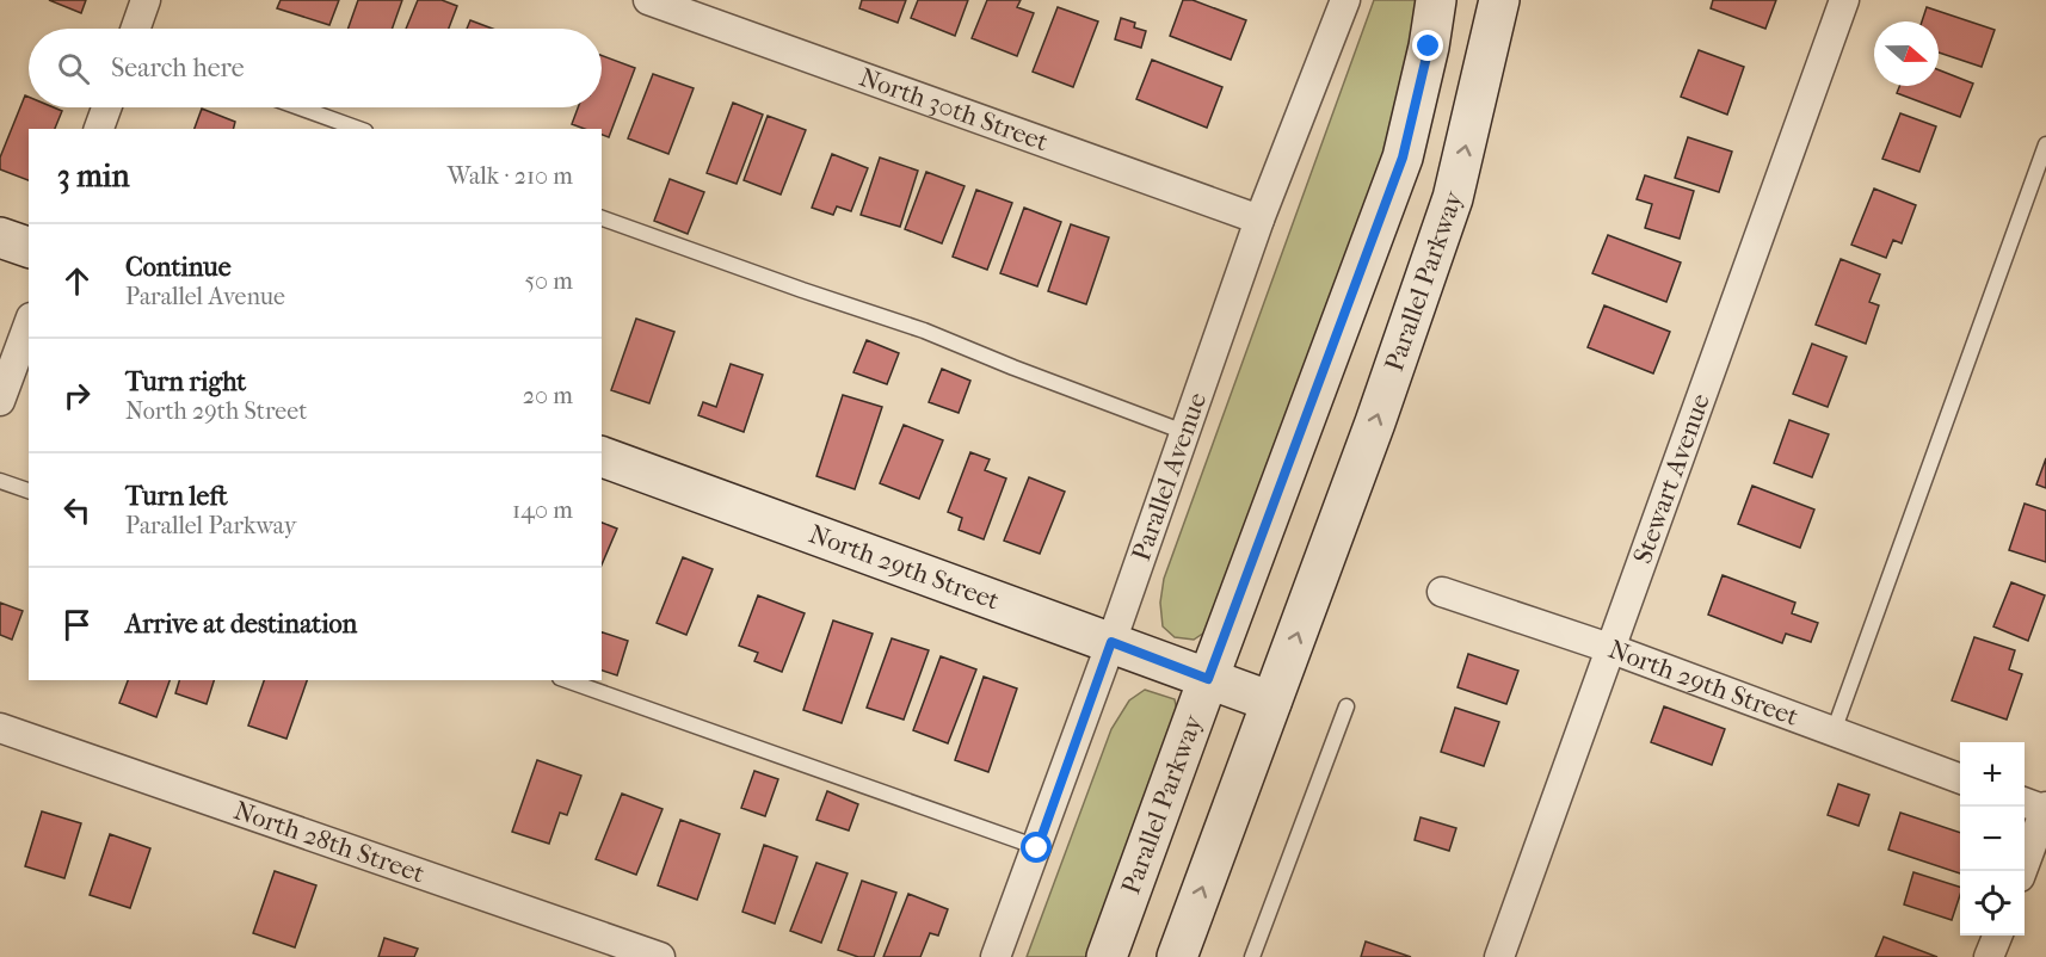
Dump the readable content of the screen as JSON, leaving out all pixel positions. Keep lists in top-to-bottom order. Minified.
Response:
{"streets":{"main road":["Parallel Parkway","North 29th Street"],"street":["North 30th Street","Parallel Avenue","Stewart Avenue","North 28th Street"]},"crossings":[["North 30th Street","Parallel Avenue"],["Parallel Parkway","North 29th Street"],["Parallel Avenue","North 29th Street"],["Stewart Avenue","North 29th Street"]],"north":"right","page":{"search":"Search here","heading":["3 min","Walk · 210 m"],"list":[["Continue","Parallel Avenue","50 m"],["Turn right","North 29th Street","20 m"],["Turn left","Parallel Parkway","140 m"],"Arrive at destination"],"map_buttons":["+","−"]}}
